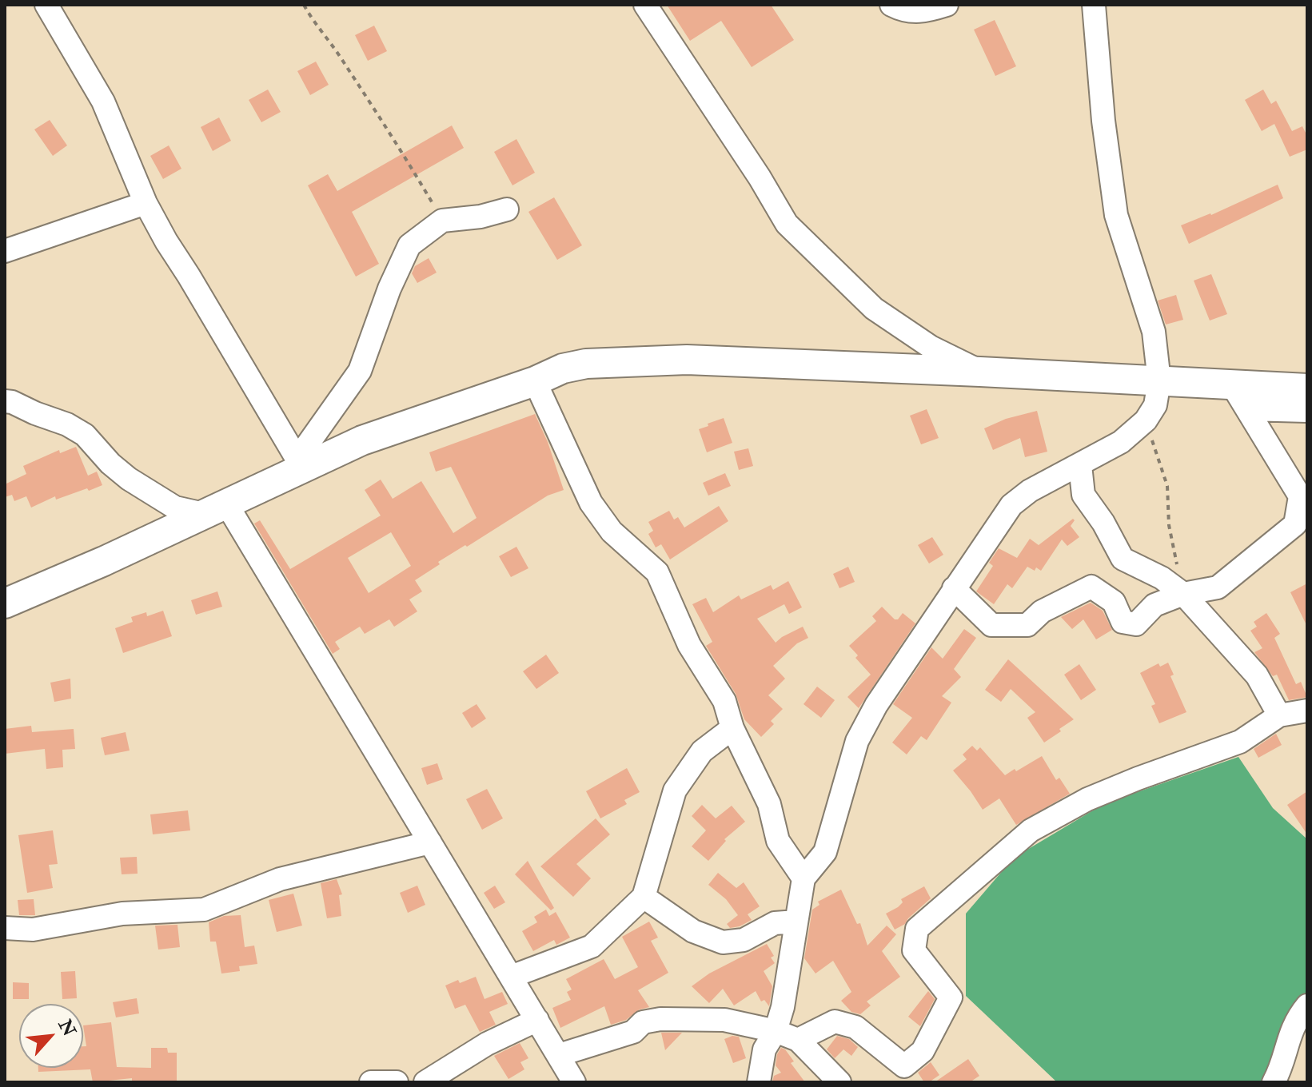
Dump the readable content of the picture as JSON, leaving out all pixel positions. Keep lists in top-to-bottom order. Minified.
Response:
{"north":"top right"}
